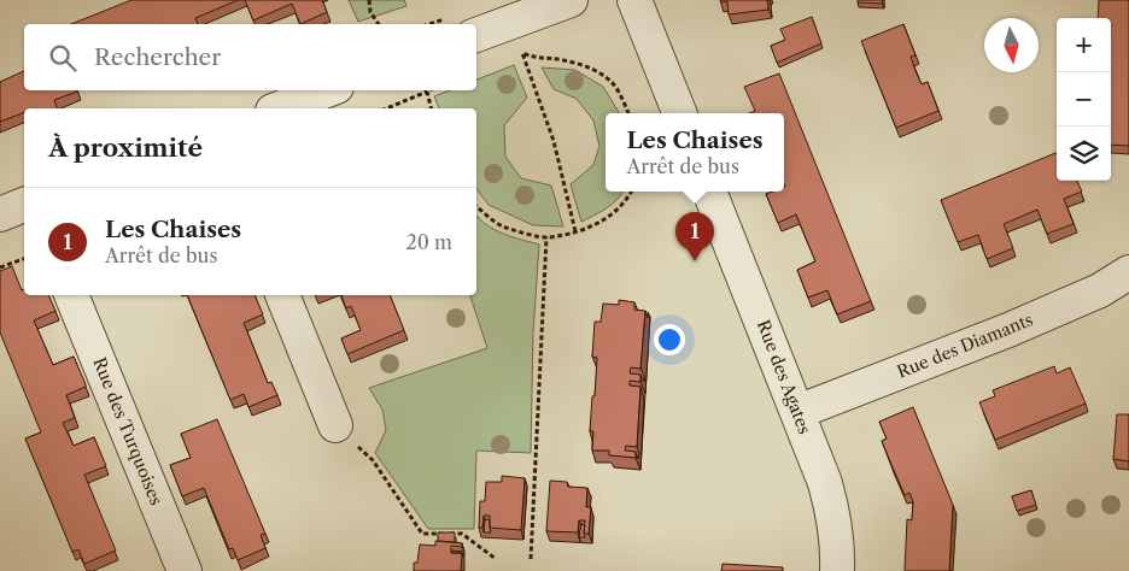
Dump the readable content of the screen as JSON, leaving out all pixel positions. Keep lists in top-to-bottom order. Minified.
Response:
{"streets":{"street":["Rue des Diamants","Rue des Agates","Rue des Turquoises"]},"crossings":[["Rue des Diamants","Rue des Agates"]],"north":"bottom","page":{"map_buttons":["+","−"],"search":"Rechercher","heading":"À proximité","popup":["Les Chaises","Arrêt de bus"],"list":[{"mark":"1","name":"Les Chaises","note":"Arrêt de bus","value":"20 m"}],"pins":"1"}}
